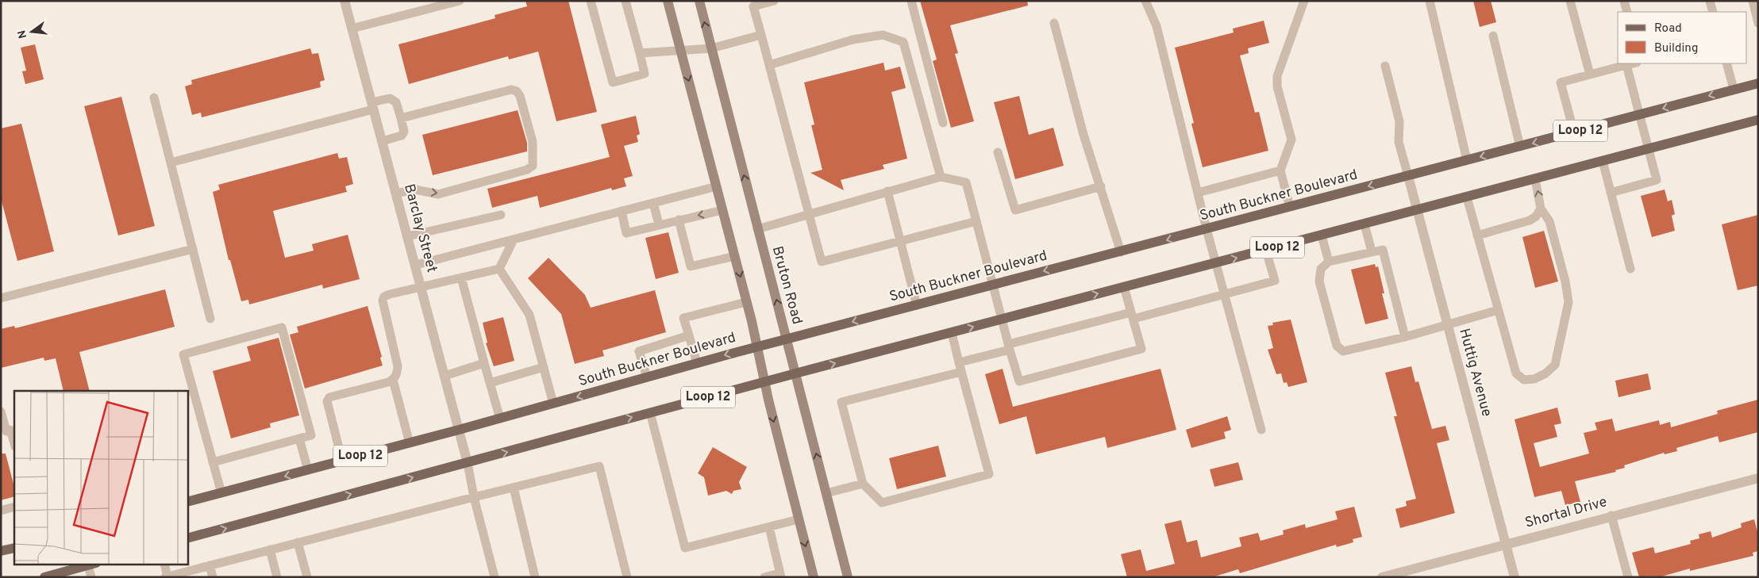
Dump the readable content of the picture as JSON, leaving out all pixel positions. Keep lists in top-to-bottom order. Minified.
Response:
{"streets":{"main road":["Loop 12","South Buckner Boulevard","Bruton Road"],"street":["Barclay Street","Huttig Avenue","Shortal Drive"]},"crossings":[["Loop 12","Barclay Street"],["Loop 12","Bruton Road"],["Loop 12","Huttig Avenue"],["South Buckner Boulevard","Barclay Street"],["South Buckner Boulevard","Bruton Road"],["South Buckner Boulevard","Huttig Avenue"],["Huttig Avenue","Shortal Drive"]],"legend":["Road","Building"],"north":"left"}
